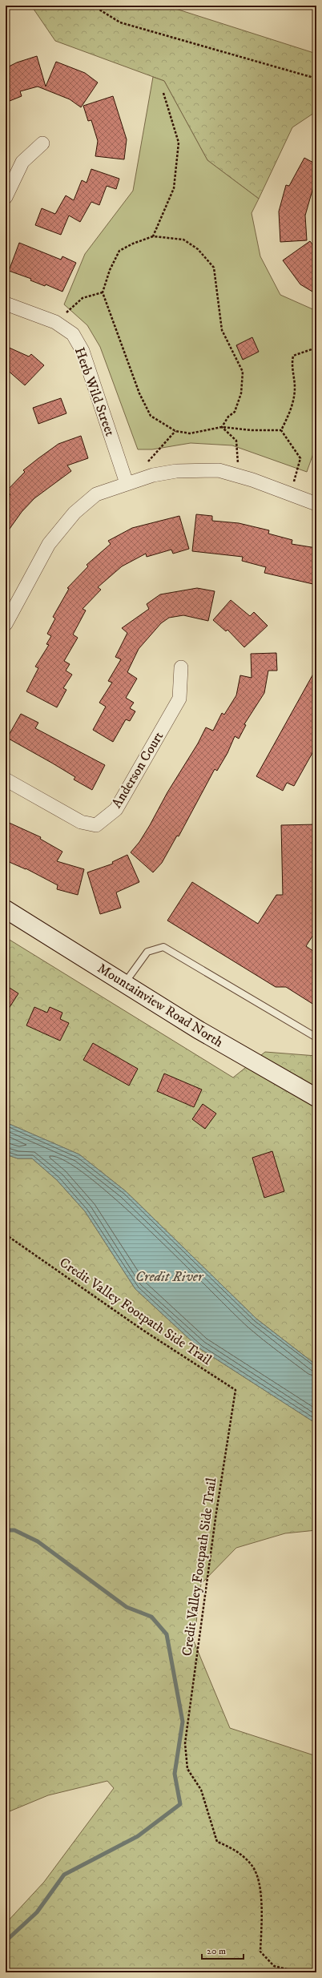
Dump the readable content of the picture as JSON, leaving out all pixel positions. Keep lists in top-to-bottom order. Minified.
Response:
{"streets":{"main road":["Mountainview Road North"],"street":["Herb Wild Street","Anderson Court"],"path":["Credit Valley Footpath Side Trail"]},"water":["Credit River"],"scale_bar":"20 m"}
